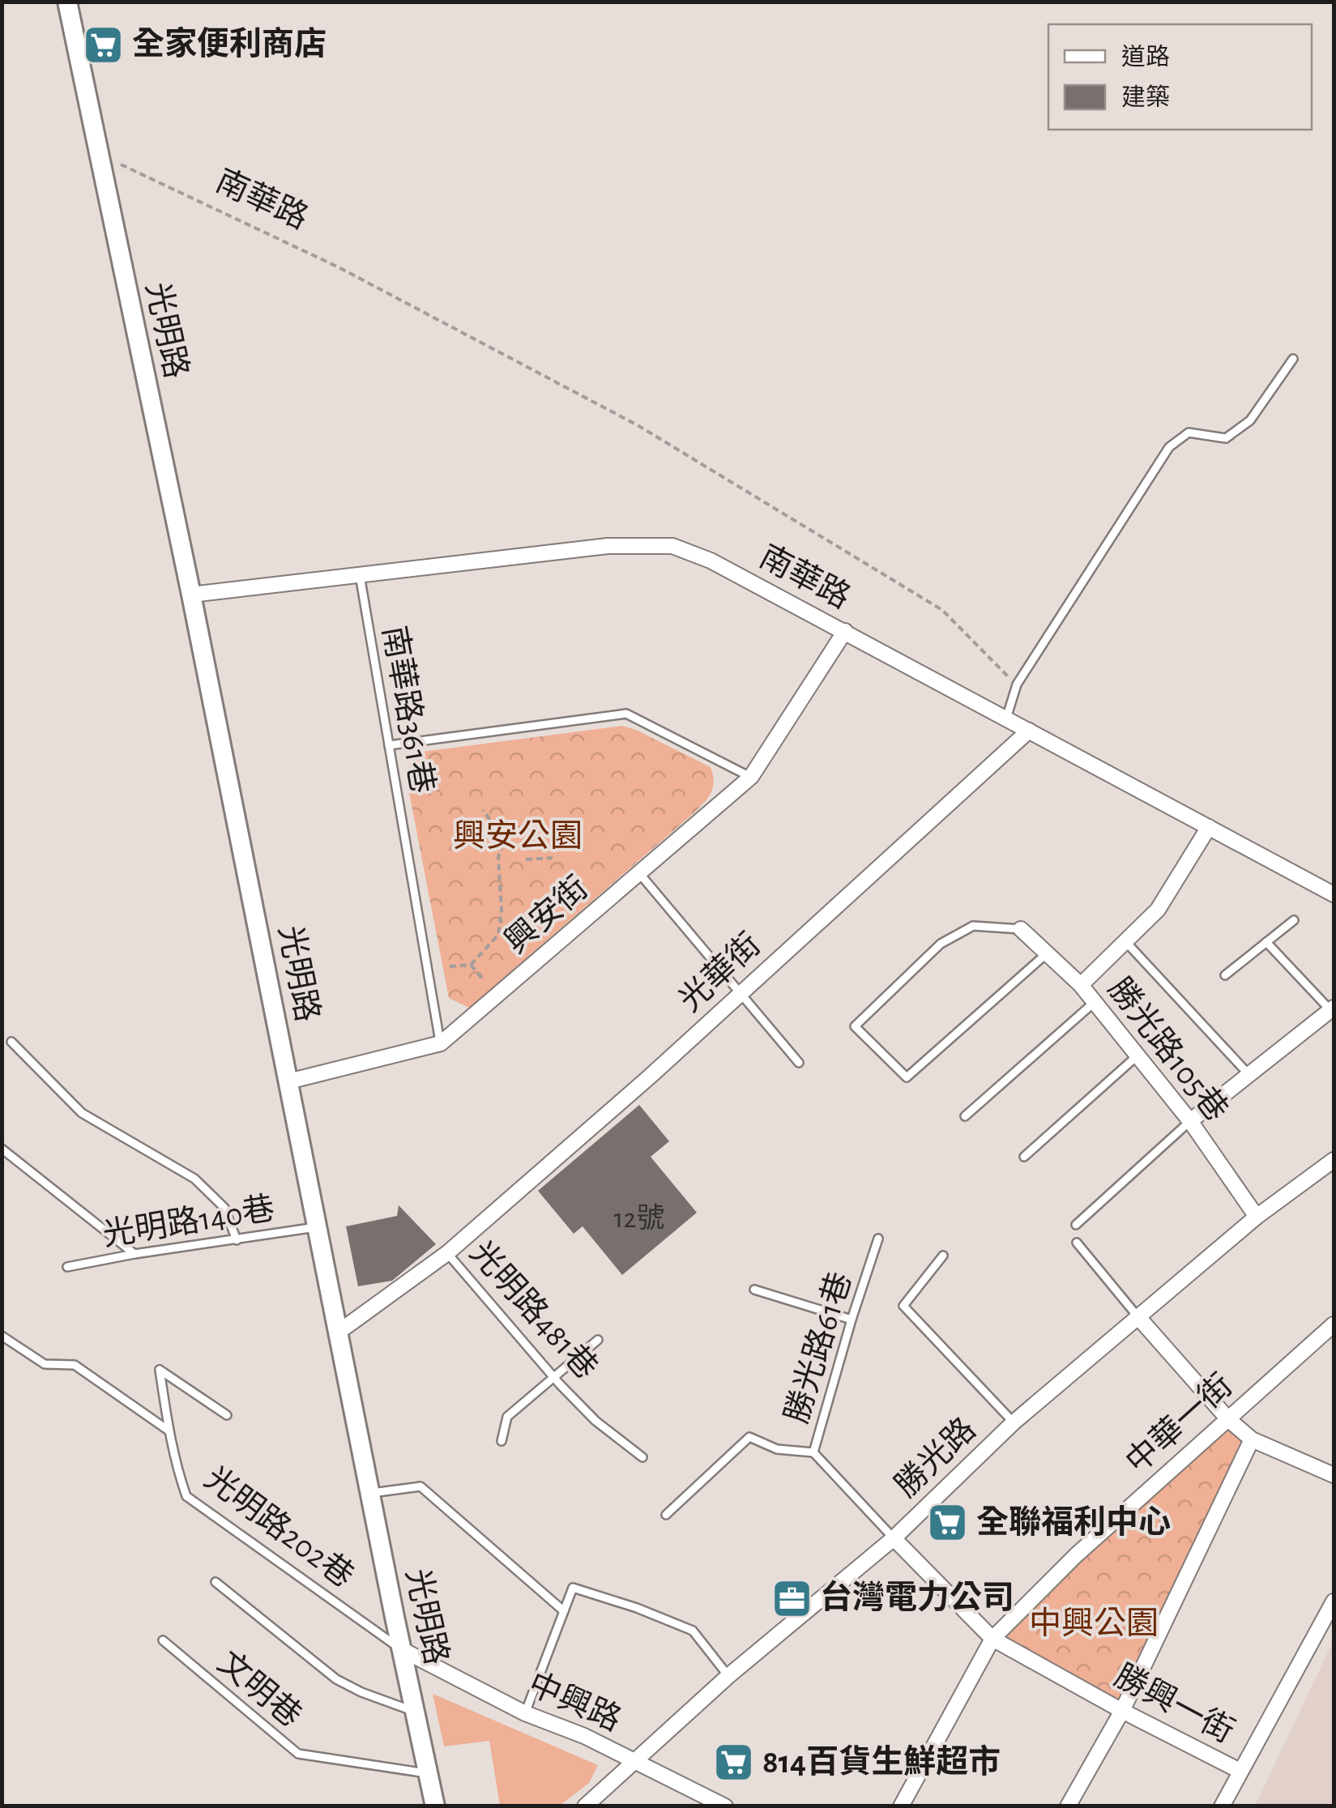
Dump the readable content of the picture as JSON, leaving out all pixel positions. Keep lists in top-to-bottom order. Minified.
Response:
{"streets":{"main road":["光明路"],"street":["南華路","興安街","光華街","勝光路105巷","光明路481巷","中華一街","勝光路","中興路","勝興一街"],"lane":["南華路361巷","光明路140巷","勝光路61巷","光明路202巷","文明巷"]},"crossings":[["南華路","光明路"],["南華路","南華路361巷"],["南華路","興安街"],["南華路","光華街"],["光明路","興安街"],["光明路","光明路140巷"],["光明路","光明路481巷"],["光明路","光明路202巷"],["光明路","文明巷"],["光明路","中興路"],["南華路361巷","興安街"],["光華街","光明路481巷"],["勝光路105巷","勝光路"],["勝光路61巷","勝光路"],["勝光路61巷","勝興一街"],["中華一街","勝興一街"],["勝光路","中興路"],["勝光路","勝興一街"],["光明路202巷","中興路"]],"parks":["興安公園","中興公園"],"places":{"supermarket":["全家便利商店","全聯福利中心","814百貨生鮮超市"],"office":["台灣電力公司"]},"house_numbers":["12號"],"legend":["道路","建築"]}
